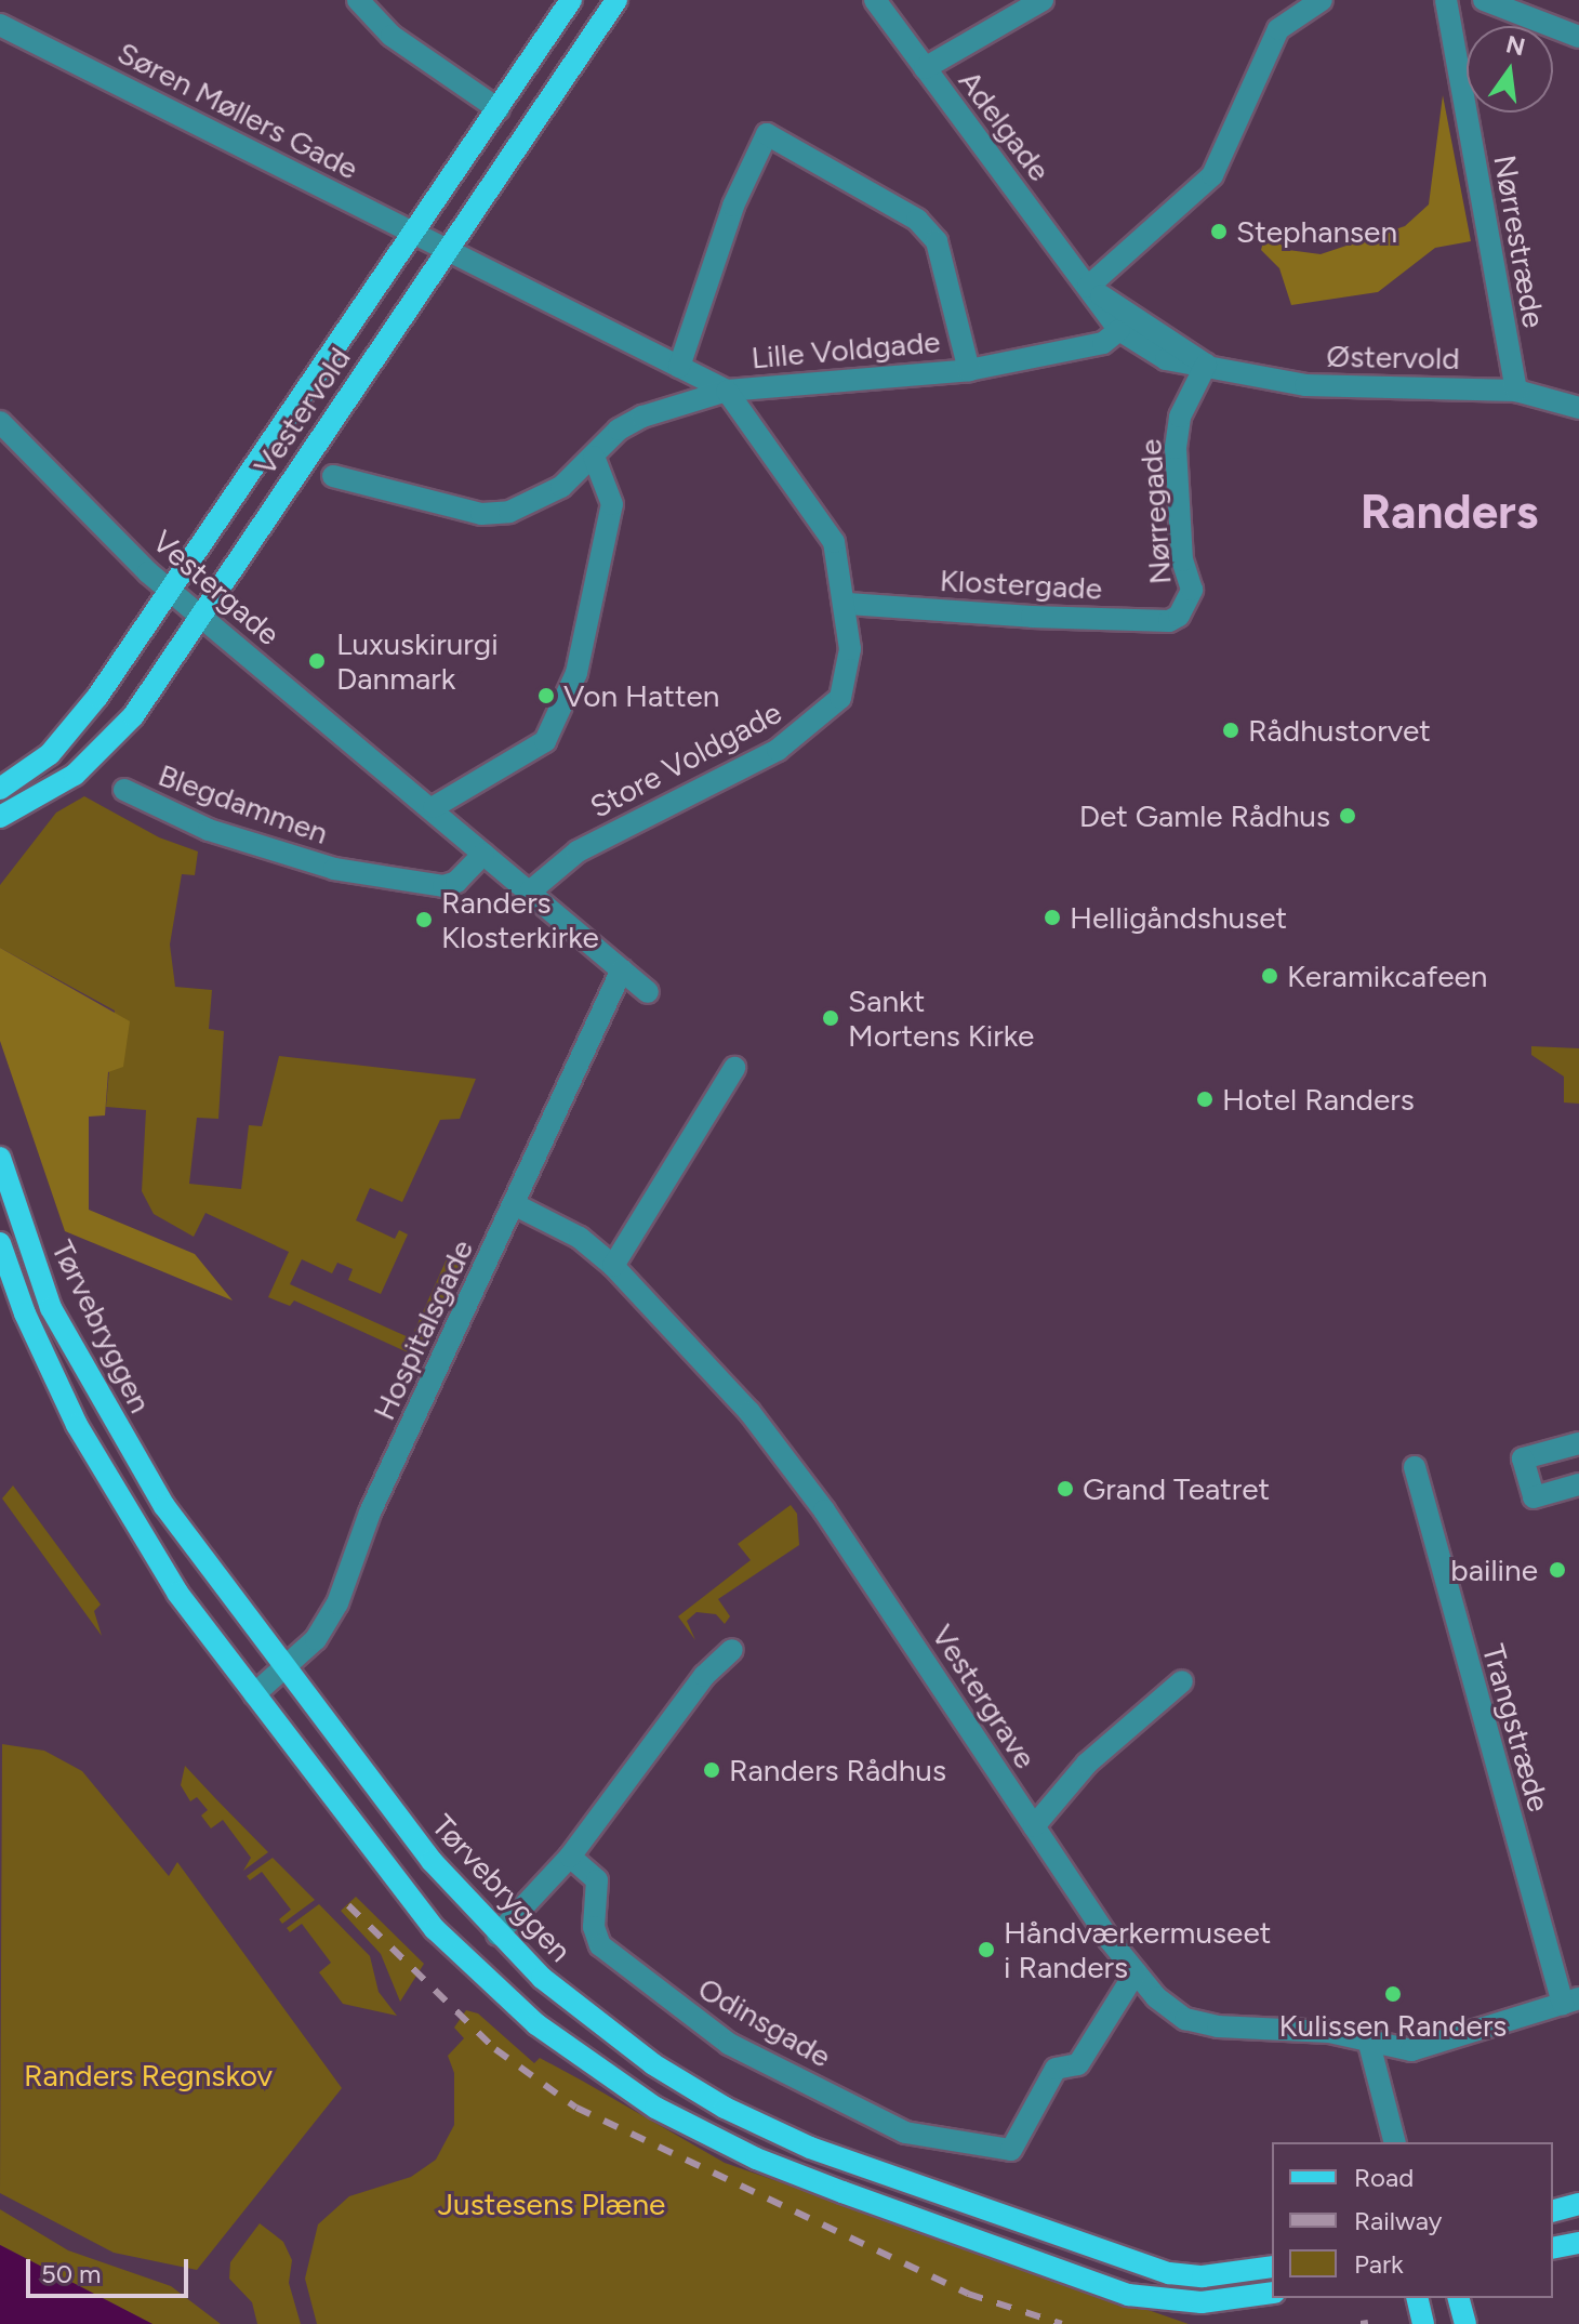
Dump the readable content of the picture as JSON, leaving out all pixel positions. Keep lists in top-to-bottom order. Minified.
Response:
{"streets":{"main road":["Vestervold","Tørvebryggen"],"street":["Søren Møllers Gade","Adelgade","Nørrestræde","Lille Voldgade","Østervold","Nørregade","Klostergade","Vestergade","Store Voldgade","Blegdammen","Hospitalsgade","Vestergrave","Trangstræde","Odinsgade"]},"crossings":[["Søren Møllers Gade","Lille Voldgade"],["Søren Møllers Gade","Vestervold"],["Adelgade","Lille Voldgade"],["Adelgade","Østervold"],["Nørrestræde","Østervold"],["Lille Voldgade","Østervold"],["Lille Voldgade","Vestervold"],["Lille Voldgade","Store Voldgade"],["Østervold","Nørregade"],["Vestervold","Vestergade"],["Nørregade","Klostergade"],["Klostergade","Store Voldgade"],["Vestergade","Blegdammen"],["Tørvebryggen","Hospitalsgade"],["Hospitalsgade","Vestergrave"],["Vestergrave","Trangstræde"],["Vestergrave","Odinsgade"]],"districts":["Randers"],"parks":["Randers Regnskov","Justesens Plæne"],"places":["Stephansen","Luxuskirurgi Danmark","Von Hatten","Rådhustorvet","Det Gamle Rådhus","Helligåndshuset","Randers Klosterkirke","Keramikcafeen","Sankt Mortens Kirke","Hotel Randers","Grand Teatret","bailine","Randers Rådhus","Håndværkermuseet i Randers","Kulissen Randers"],"legend":["Road","Railway","Park"],"scale_bar":"50 m","north":"top"}
